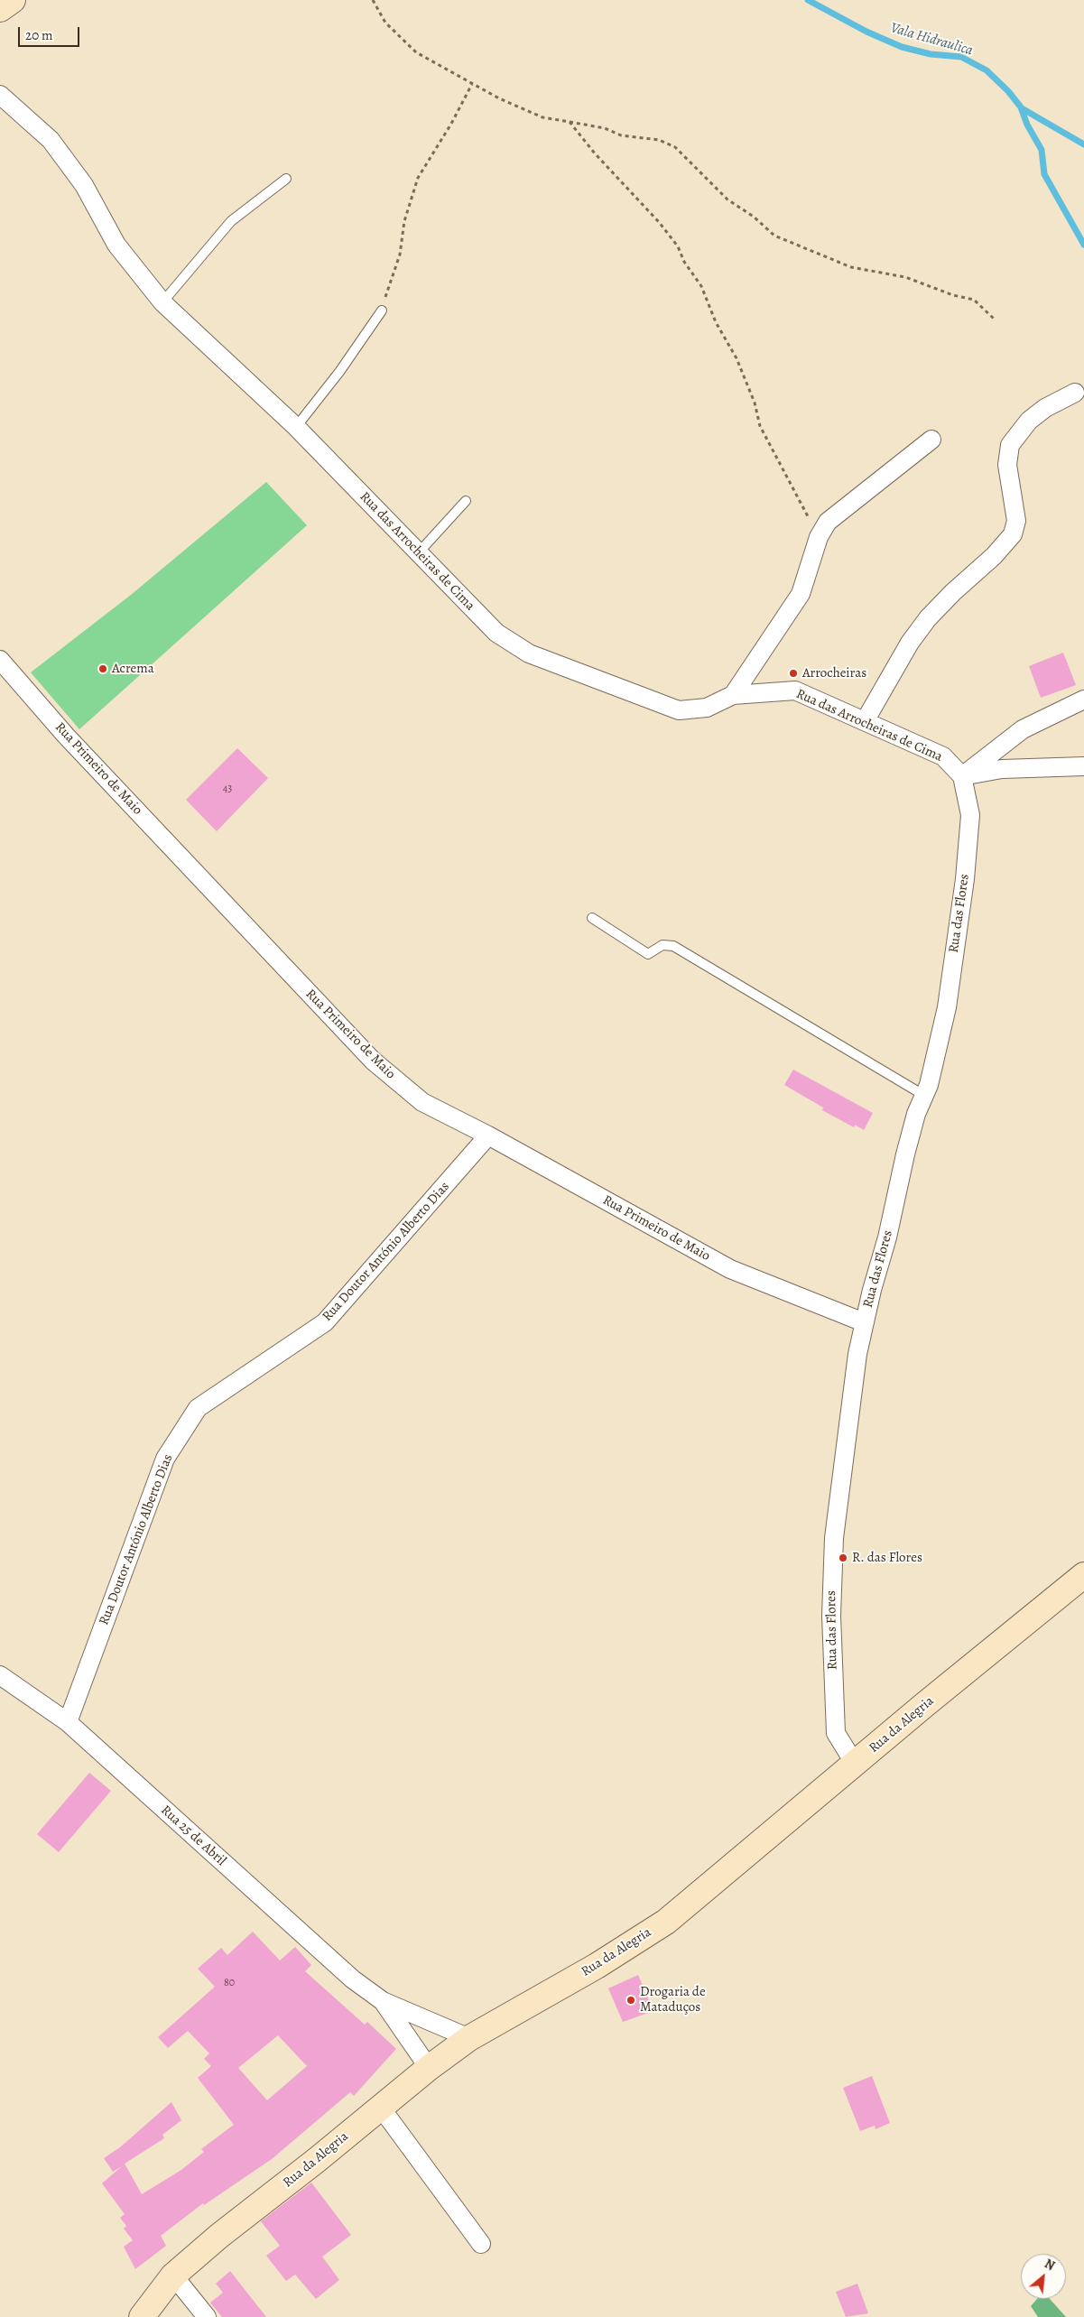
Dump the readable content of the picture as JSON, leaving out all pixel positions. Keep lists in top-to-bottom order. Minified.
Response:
{"streets":{"street":["Rua das Arrocheiras de Cima","Rua Primeiro de Maio","Rua das Flores","Rua Doutor António Alberto Dias","Rua da Alegria","Rua 25 de Abril"]},"crossings":[["Rua das Arrocheiras de Cima","Rua das Flores"],["Rua Primeiro de Maio","Rua das Flores"],["Rua Primeiro de Maio","Rua Doutor António Alberto Dias"],["Rua das Flores","Rua da Alegria"],["Rua Doutor António Alberto Dias","Rua 25 de Abril"],["Rua da Alegria","Rua 25 de Abril"]],"water":["Vala Hidraulica"],"places":["Acrema","Arrocheiras","R. das Flores","Drogaria de Mataduços"],"house_numbers":["43","80"],"scale_bar":"20 m","north":"top right"}
